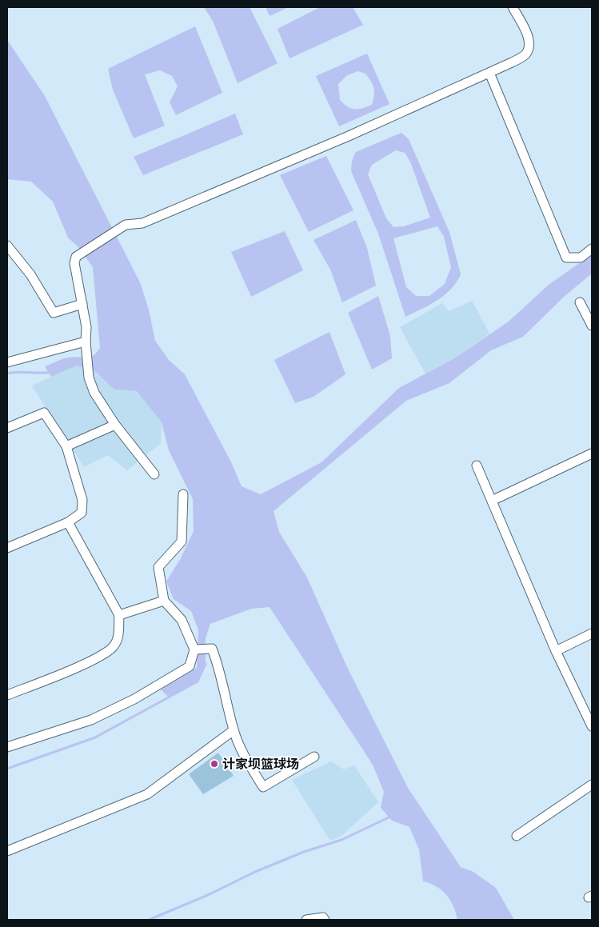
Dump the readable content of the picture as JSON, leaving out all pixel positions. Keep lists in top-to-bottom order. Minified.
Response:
{"places":["计家坝篮球场"]}
